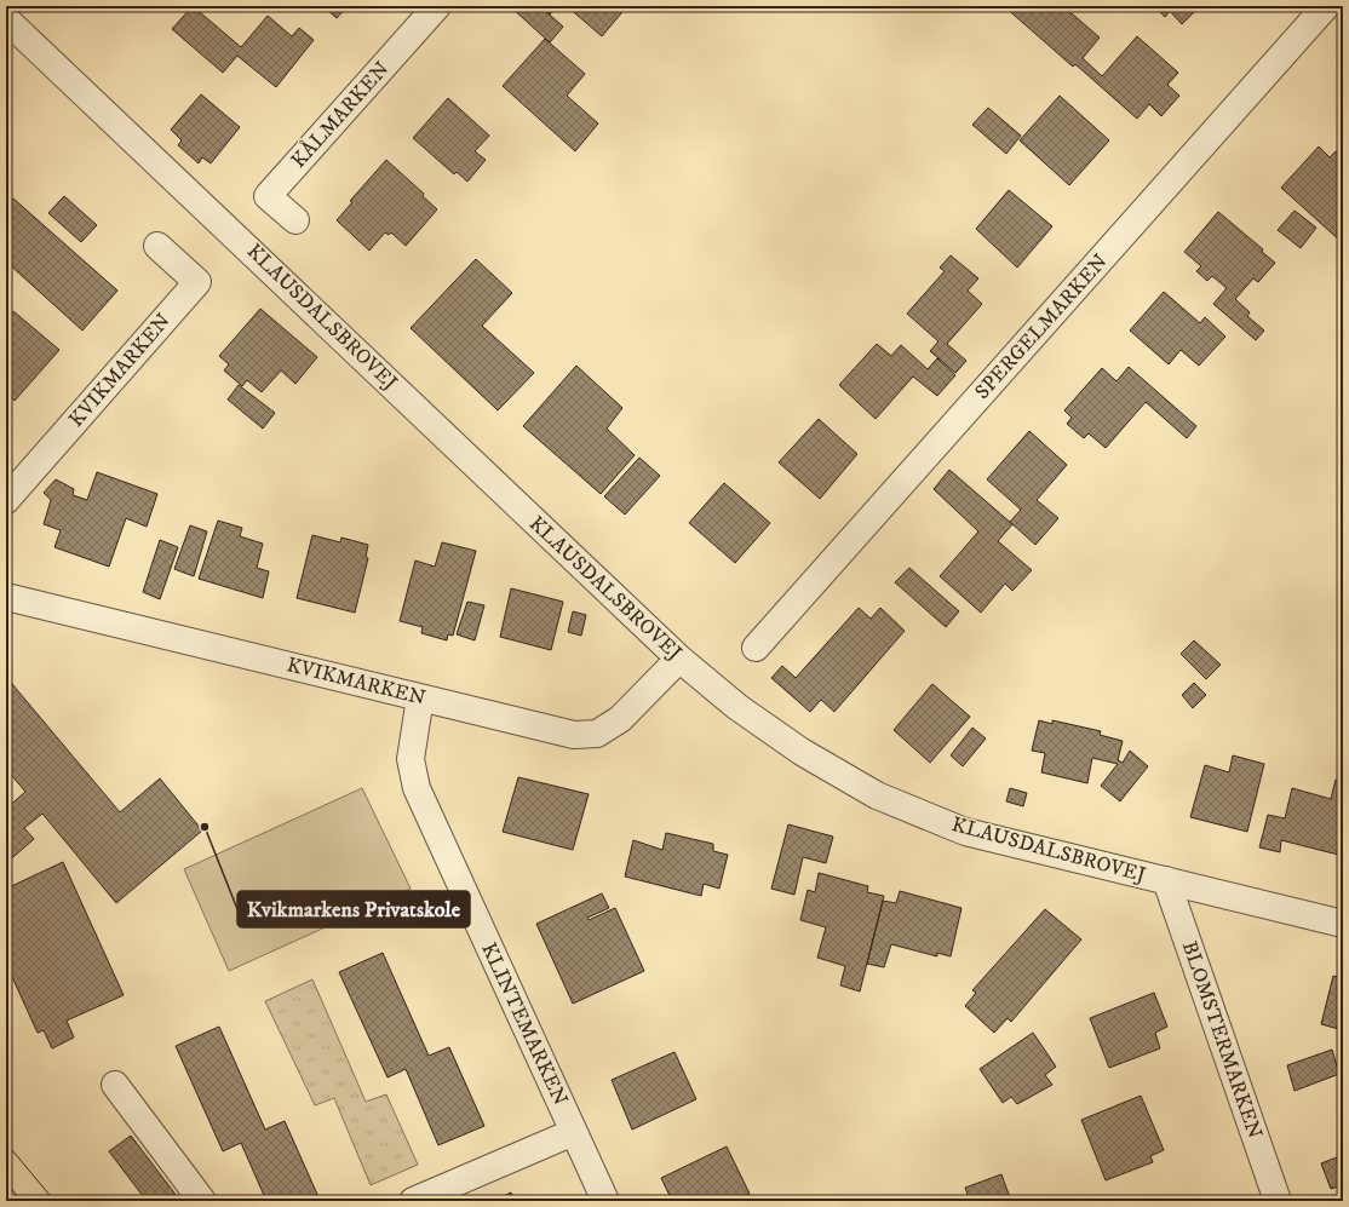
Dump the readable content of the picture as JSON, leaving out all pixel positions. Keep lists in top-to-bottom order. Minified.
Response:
{"streets":{"street":["KÅLMARKEN","KLAUSDALSBROVEJ","SPERGELMARKEN","KVIKMARKEN","KLINTEMARKEN","BLOMSTERMARKEN"]},"crossings":[["KLAUSDALSBROVEJ","KVIKMARKEN"],["KLAUSDALSBROVEJ","BLOMSTERMARKEN"],["KVIKMARKEN","KLINTEMARKEN"]],"places":["Kvikmarkens Privatskole"]}
